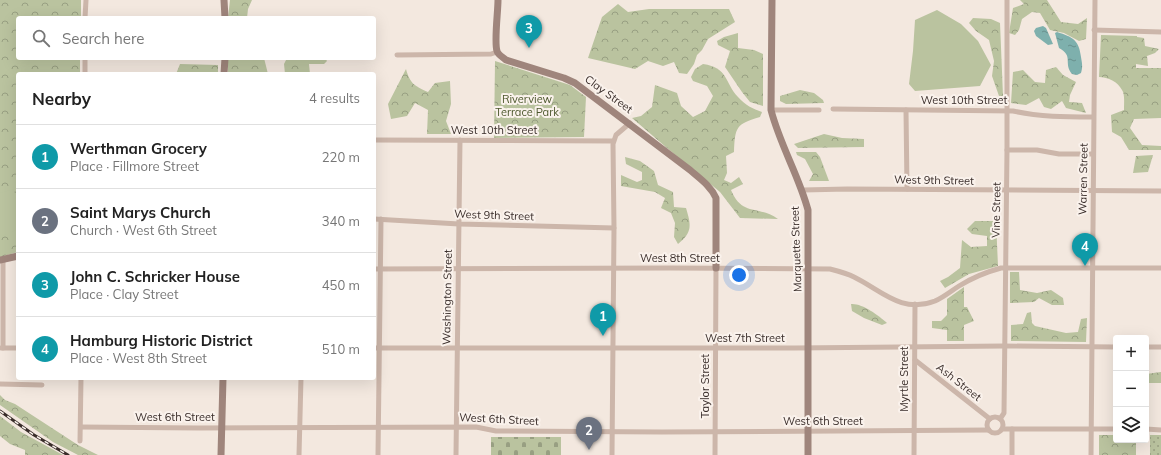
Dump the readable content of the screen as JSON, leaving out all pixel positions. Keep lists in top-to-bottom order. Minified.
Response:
{"streets":{"street":["Clay Street","West 10th Street","Warren Street","West 9th Street","Vine Street","Marquette Street","West 8th Street","Washington Street","West 7th Street","Myrtle Street","Ash Street","Taylor Street","West 6th Street"]},"crossings":[["Clay Street","West 8th Street"],["Clay Street","Taylor Street"],["West 10th Street","Warren Street"],["West 10th Street","Vine Street"],["West 10th Street","Washington Street"],["Warren Street","West 9th Street"],["Warren Street","West 8th Street"],["Warren Street","West 7th Street"],["West 9th Street","Vine Street"],["West 9th Street","Marquette Street"],["West 9th Street","Washington Street"],["Vine Street","West 8th Street"],["Vine Street","West 7th Street"],["Vine Street","Ash Street"],["Vine Street","West 6th Street"],["Marquette Street","West 8th Street"],["Marquette Street","West 7th Street"],["Marquette Street","West 6th Street"],["West 8th Street","Washington Street"],["West 8th Street","Myrtle Street"],["West 8th Street","Taylor Street"],["Washington Street","West 7th Street"],["Washington Street","West 6th Street"],["West 7th Street","Myrtle Street"],["West 7th Street","Taylor Street"],["Myrtle Street","Ash Street"],["Myrtle Street","West 6th Street"],["Ash Street","West 6th Street"],["Taylor Street","West 6th Street"]],"parks":["Riverview Terrace Park"],"page":{"pins":["3","4","1","2"],"search":"Search here","heading":["Nearby","4 results"],"list":[{"mark":"1","name":"Werthman Grocery","note":"Place · Fillmore Street","value":"220 m"},{"mark":"2","name":"Saint Marys Church","note":"Church · West 6th Street","value":"340 m"},{"mark":"3","name":"John C. Schricker House","note":"Place · Clay Street","value":"450 m"},{"mark":"4","name":"Hamburg Historic District","note":"Place · West 8th Street","value":"510 m"}],"map_buttons":["+","−"]}}
